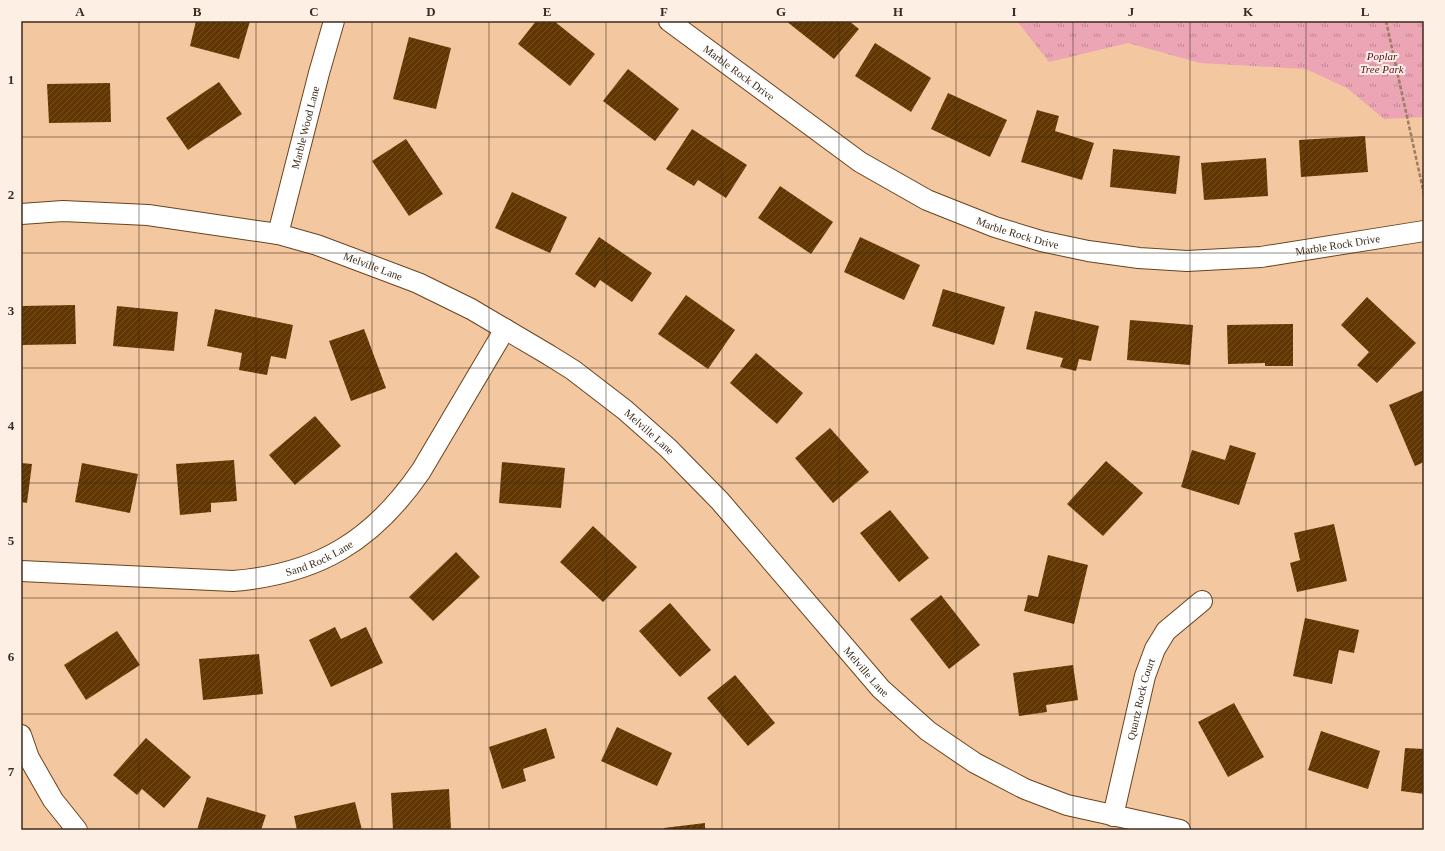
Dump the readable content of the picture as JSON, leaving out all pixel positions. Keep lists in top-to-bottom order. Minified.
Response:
{"streets":{"street":["Marble Rock Drive","Marble Wood Lane","Melville Lane","Sand Rock Lane","Quartz Rock Court"]},"crossings":[["Marble Wood Lane","Melville Lane"],["Melville Lane","Sand Rock Lane"],["Melville Lane","Quartz Rock Court"]],"parks":["Poplar Tree Park"],"grid":{"columns":["A","B","C","D","E","F","G","H","I","J","K","L"],"rows":["1","2","3","4","5","6","7"]}}
